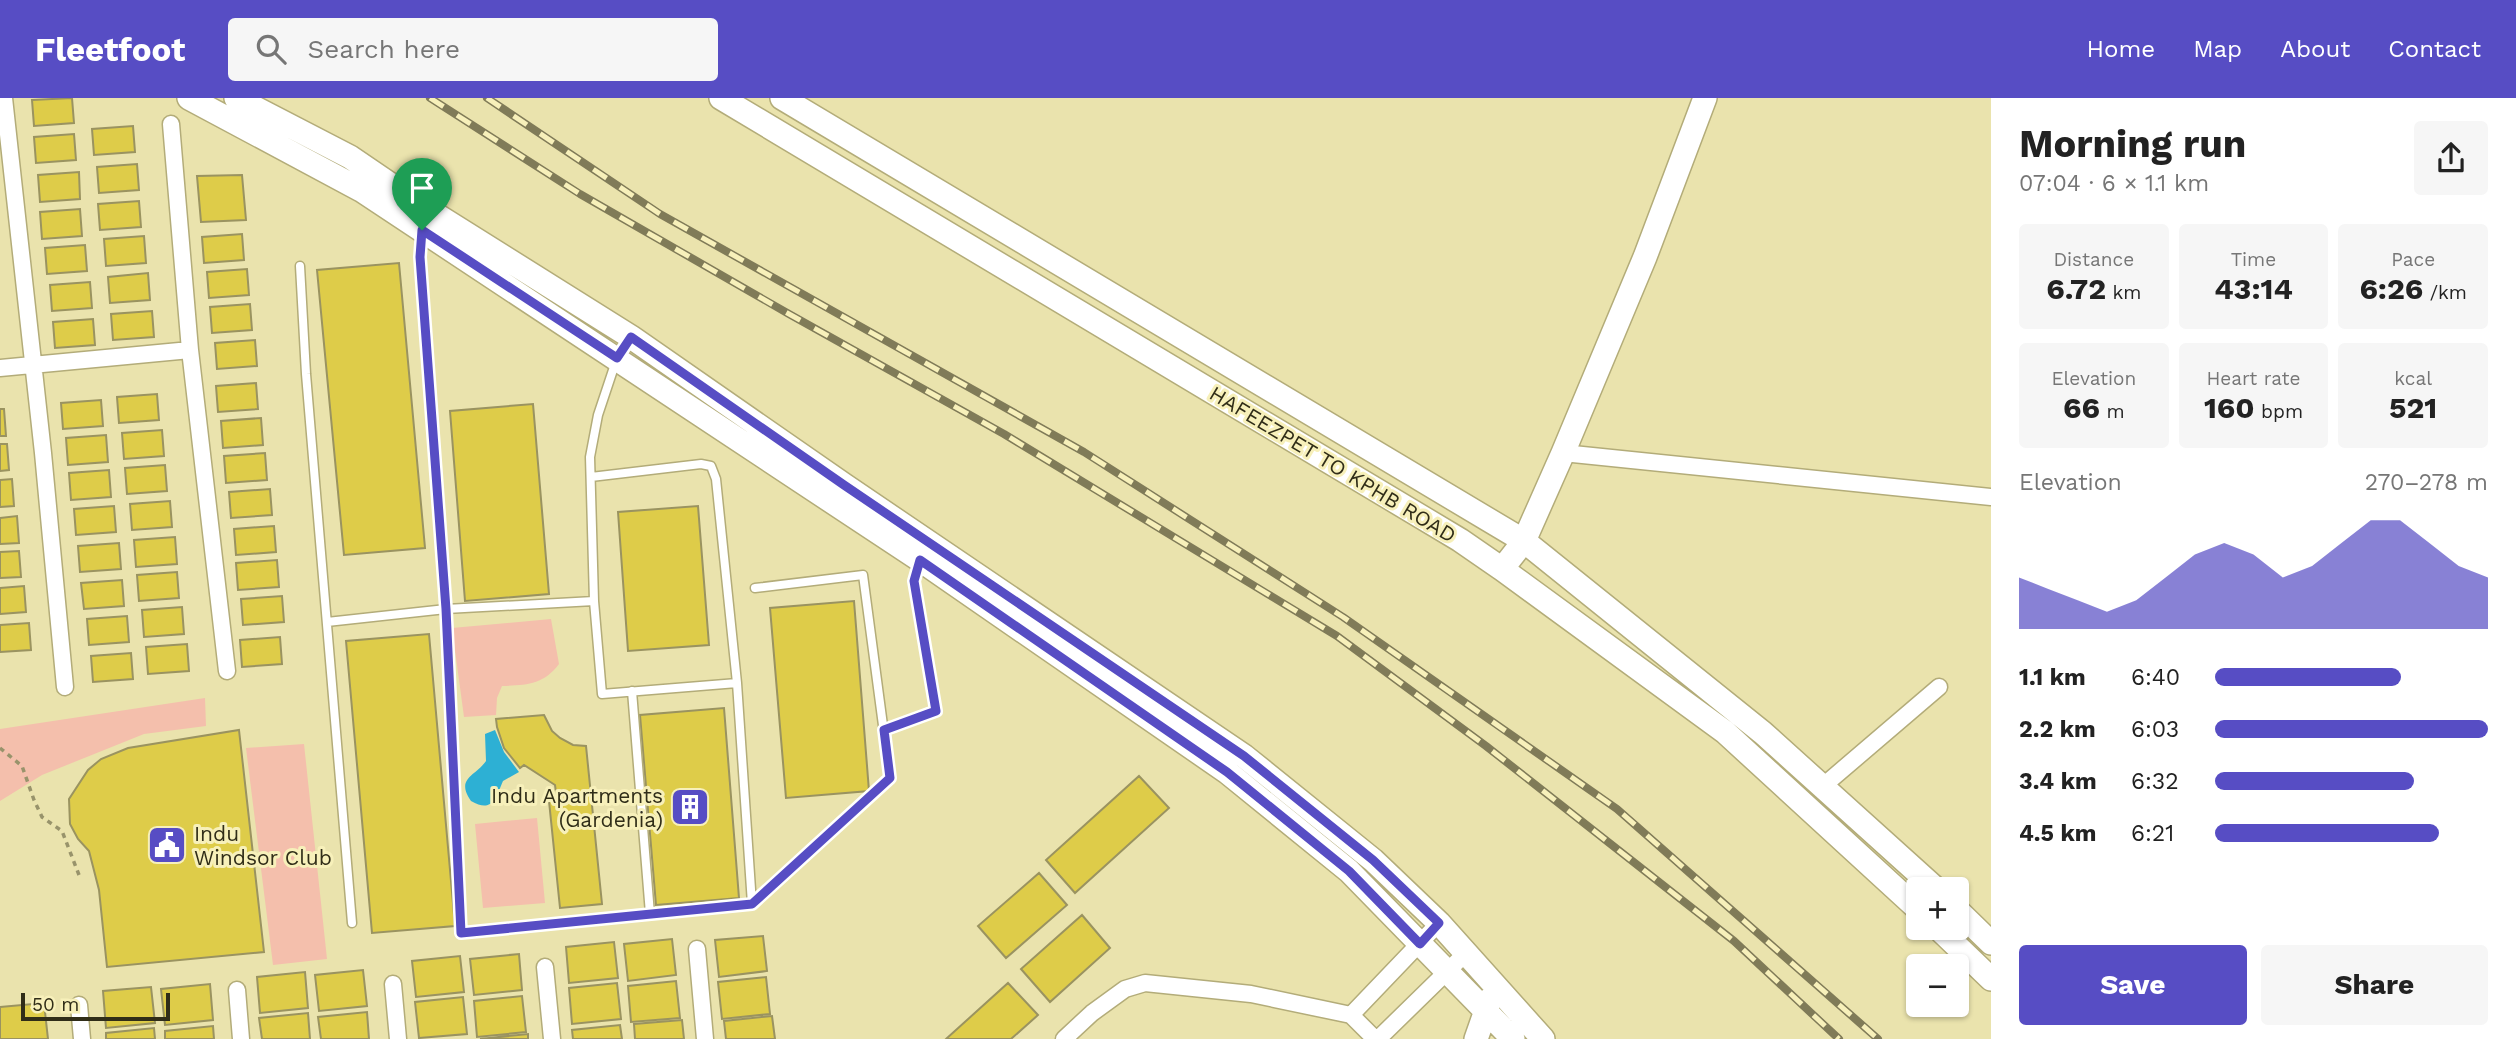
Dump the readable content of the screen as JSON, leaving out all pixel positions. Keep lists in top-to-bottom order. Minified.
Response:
{"streets":{"main road":["HAFEEZPET TO KPHB ROAD"]},"places":{"building":["Indu Apartments (Gardenia)"],"public building":["Indu Windsor Club"]},"scale_bar":"50 m","page":{"header":"Fleetfoot","search":"Search here","nav":["Home","Map","About","Contact"],"heading":["Morning run","07:04 · 6 × 1.1 km"],"stats":[["Distance","6.72 km"],["Time","43:14"],["Pace","6:26 /km"],["Elevation","66 m"],["Heart rate","160 bpm"],["kcal","521"]],"chart":["Elevation","270–278 m"],"list":[{"name":"1.1 km","note":"6:40"},{"name":"2.2 km","note":"6:03"},{"name":"3.4 km","note":"6:32"},{"name":"4.5 km","note":"6:21"}],"map_buttons":["+","−"],"buttons":["Save","Share"],"scale":"50 m"}}
